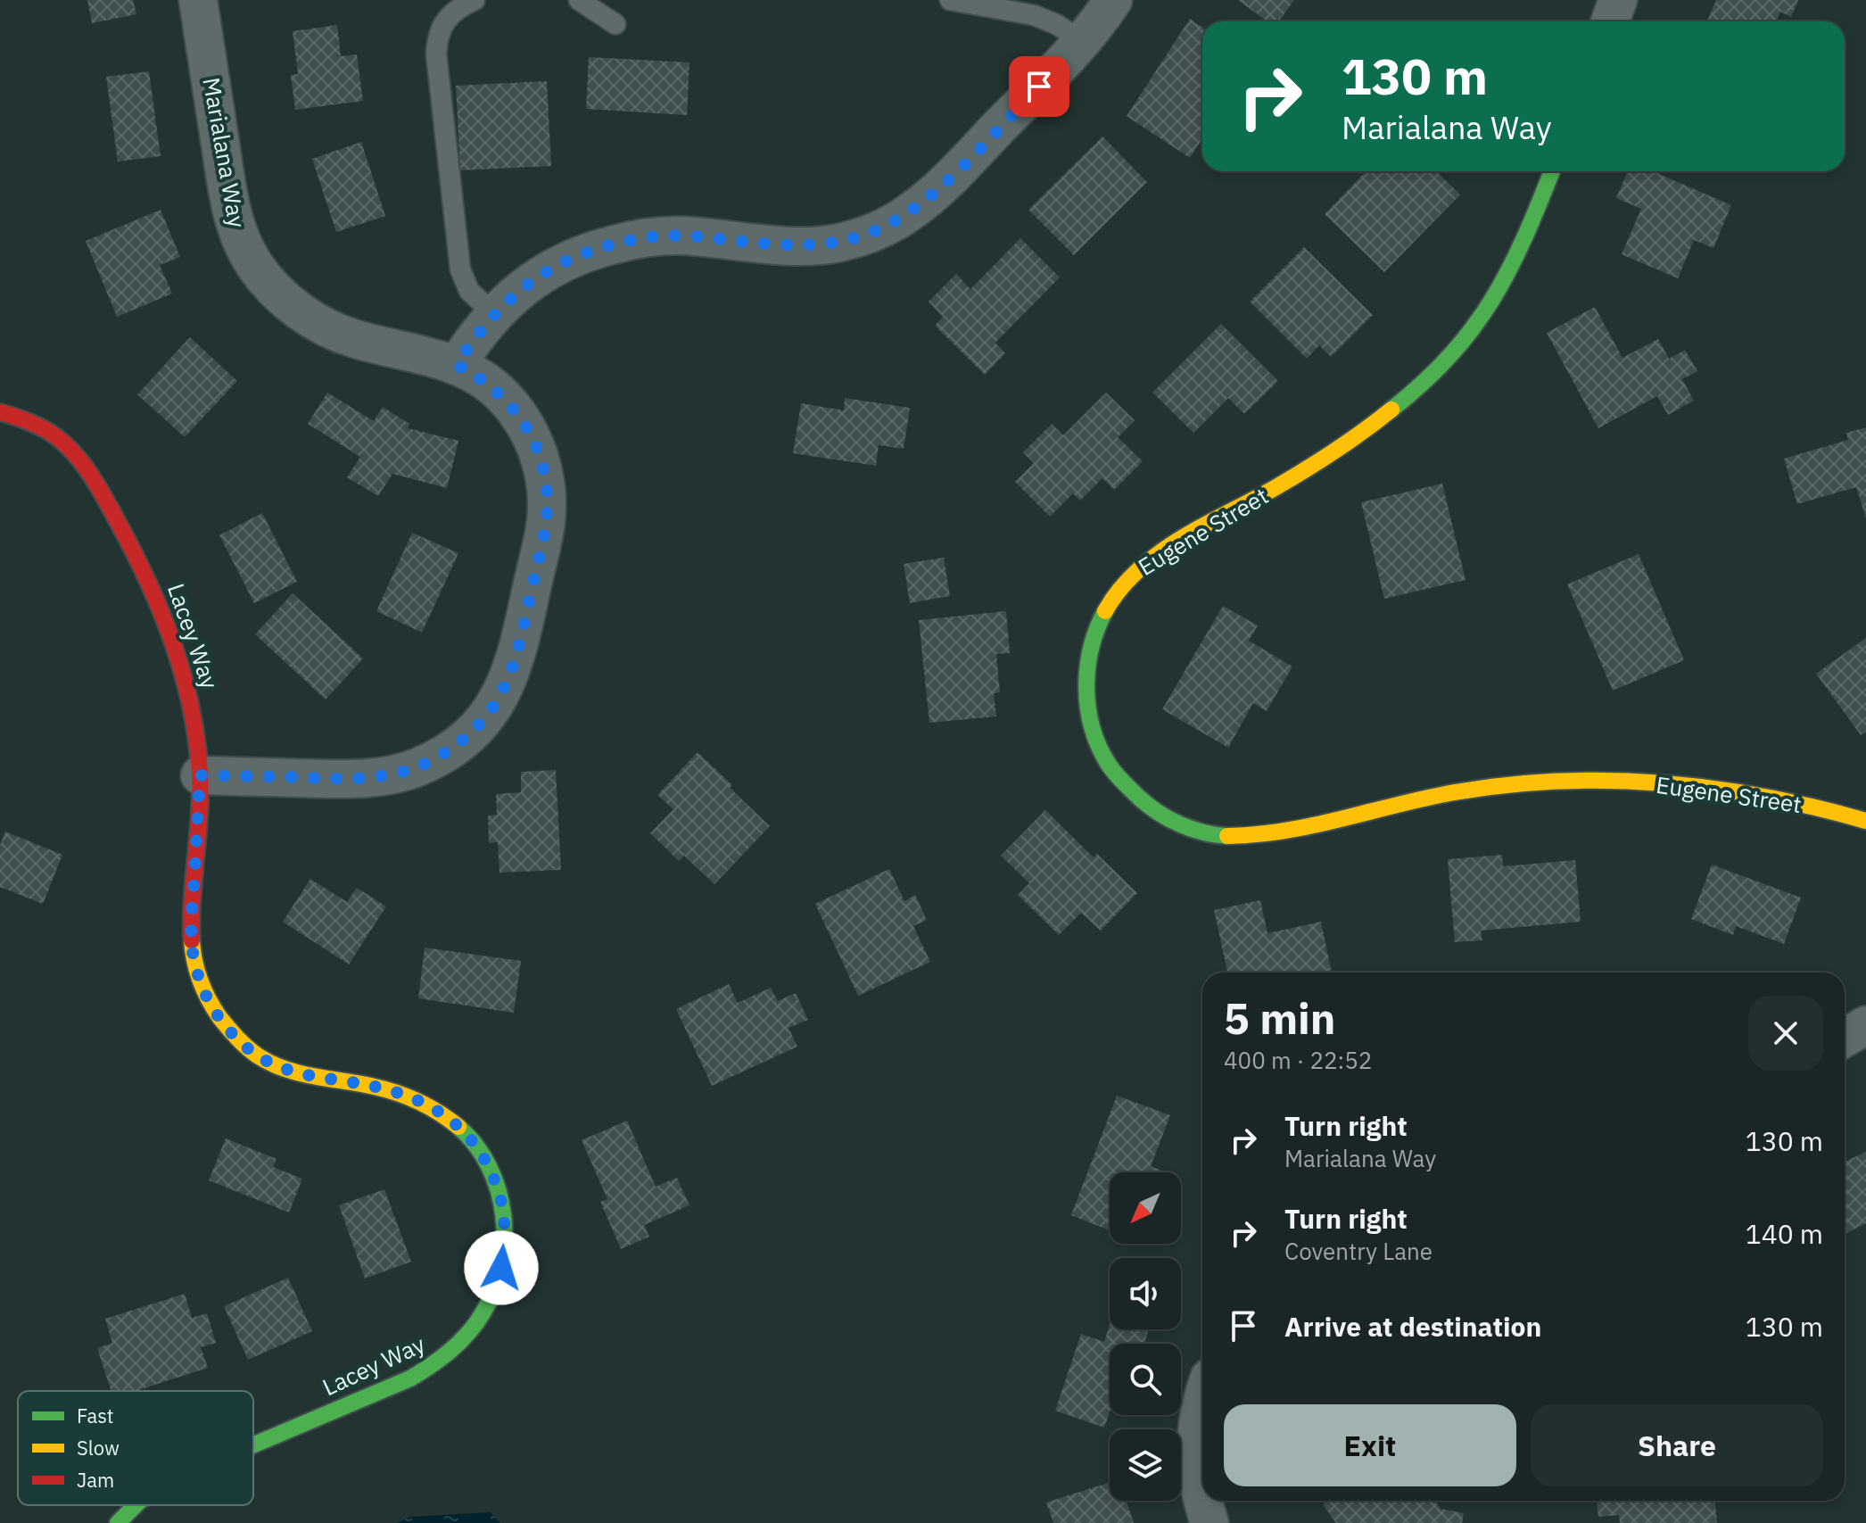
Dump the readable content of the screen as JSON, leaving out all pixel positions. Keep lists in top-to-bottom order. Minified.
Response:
{"streets":{"street":["Marialana Way","Eugene Street","Lacey Way"]},"crossings":[["Marialana Way","Lacey Way"]],"legend":["Fast","Slow","Jam"],"north":"bottom left","page":{"turn":["130 m","Marialana Way"],"heading":["5 min","400 m · 22:52"],"list":[{"name":"Turn right","note":"Marialana Way","value":"130 m"},{"name":"Turn right","note":"Coventry Lane","value":"140 m"},{"name":"Arrive at destination","value":"130 m"}],"buttons":["Exit","Share"]}}
